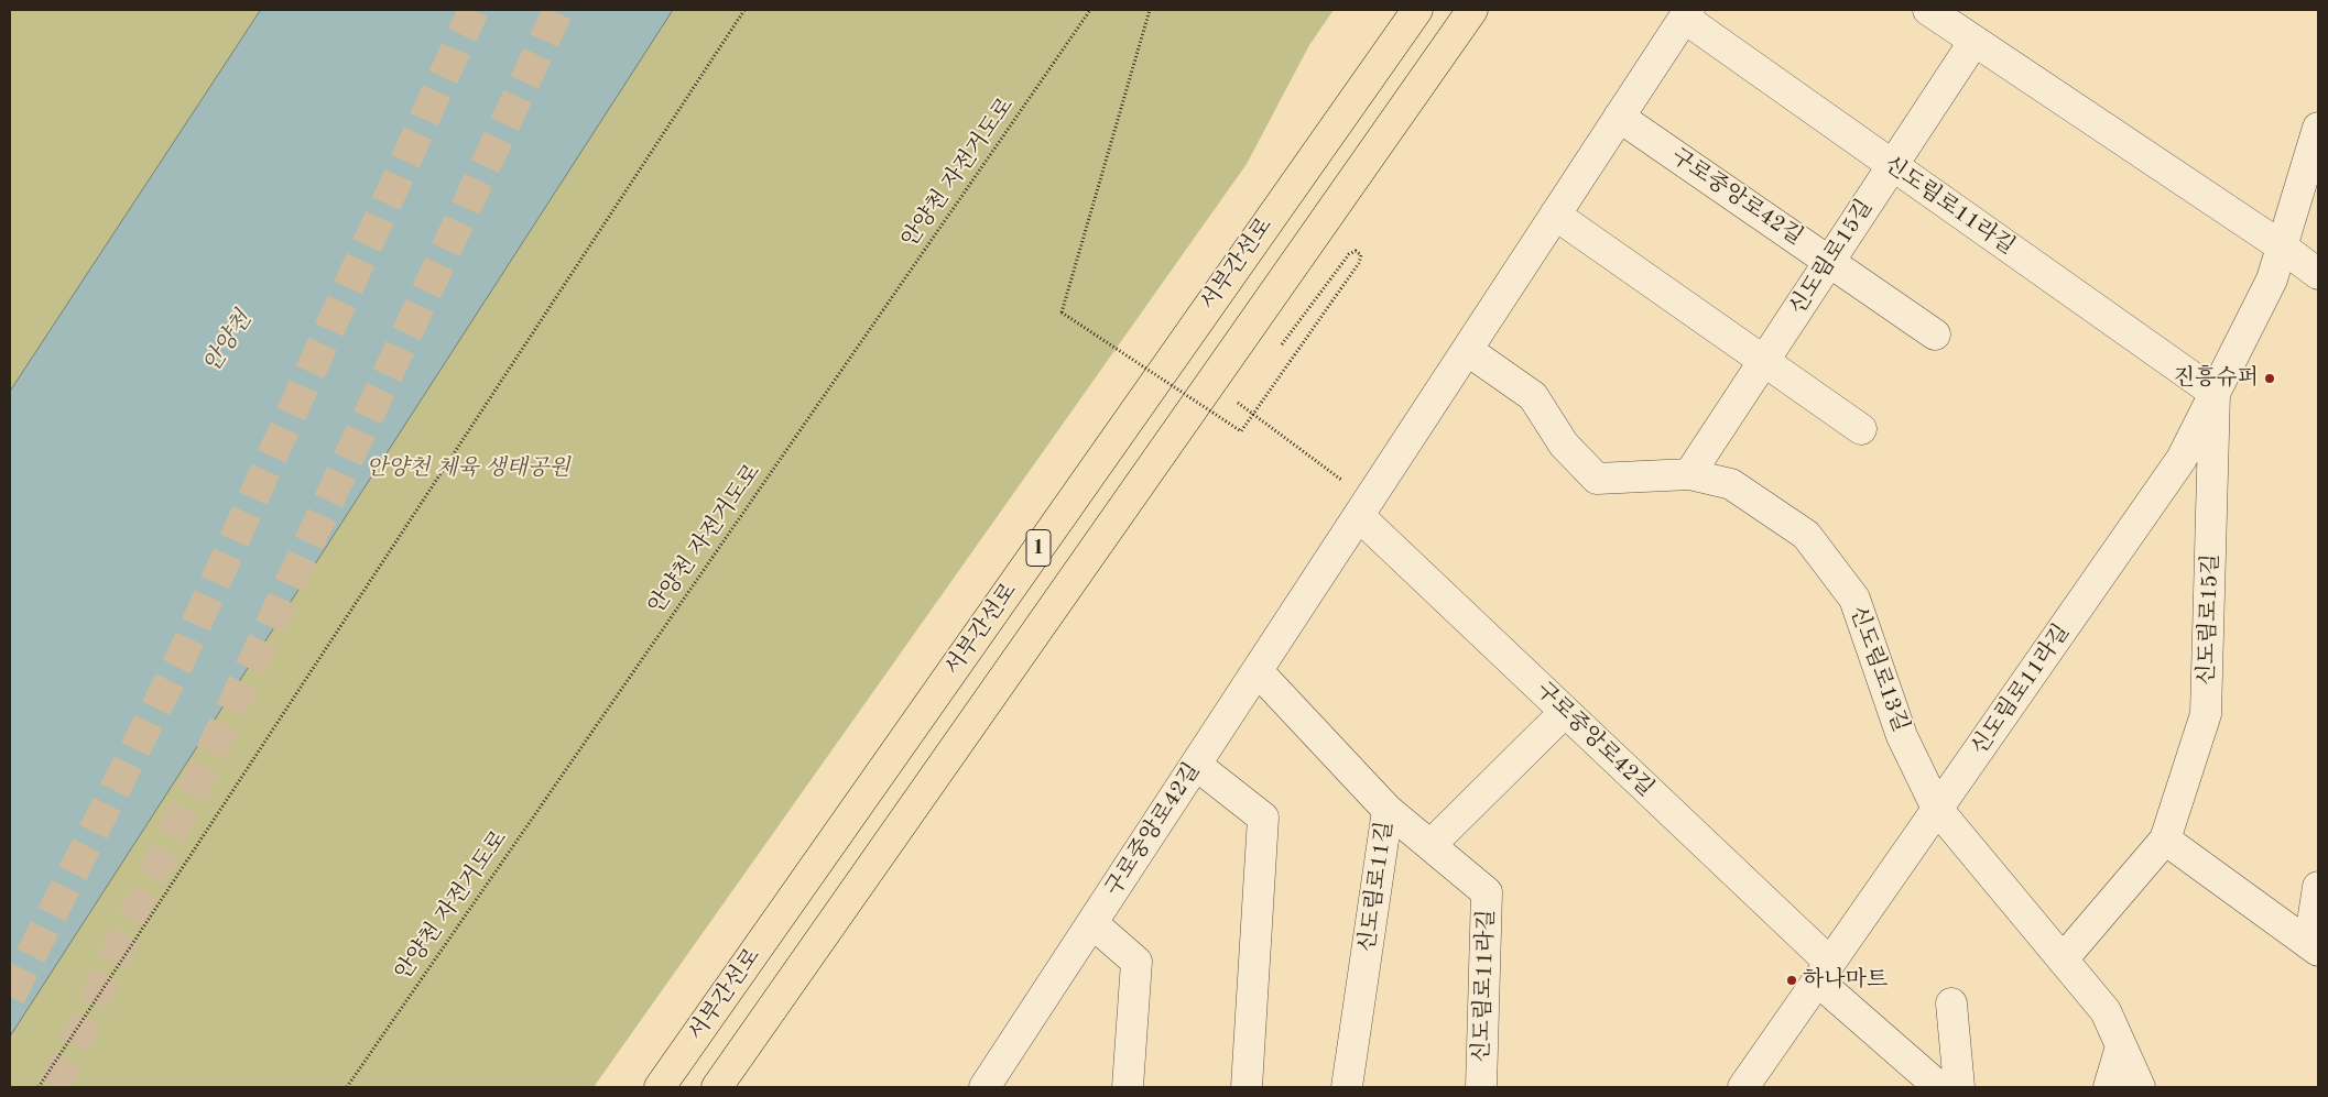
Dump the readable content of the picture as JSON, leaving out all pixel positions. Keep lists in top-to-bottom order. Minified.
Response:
{"streets":{"main road":["서부간선로","1"],"street":["구로중앙로42길","신도림로11라길","신도림로15길","신도림로13길","신도림로11길"],"path":["안양천 자전거도로"]},"crossings":[["구로중앙로42길","신도림로11라길"],["구로중앙로42길","신도림로15길"],["구로중앙로42길","신도림로13길"],["구로중앙로42길","신도림로11길"],["신도림로11라길","신도림로15길"],["신도림로11라길","신도림로13길"],["신도림로11라길","신도림로11길"],["신도림로15길","신도림로13길"]],"water":["안양천"],"parks":["안양천 체육 생태공원"],"places":["진흥슈퍼","하나마트"]}
